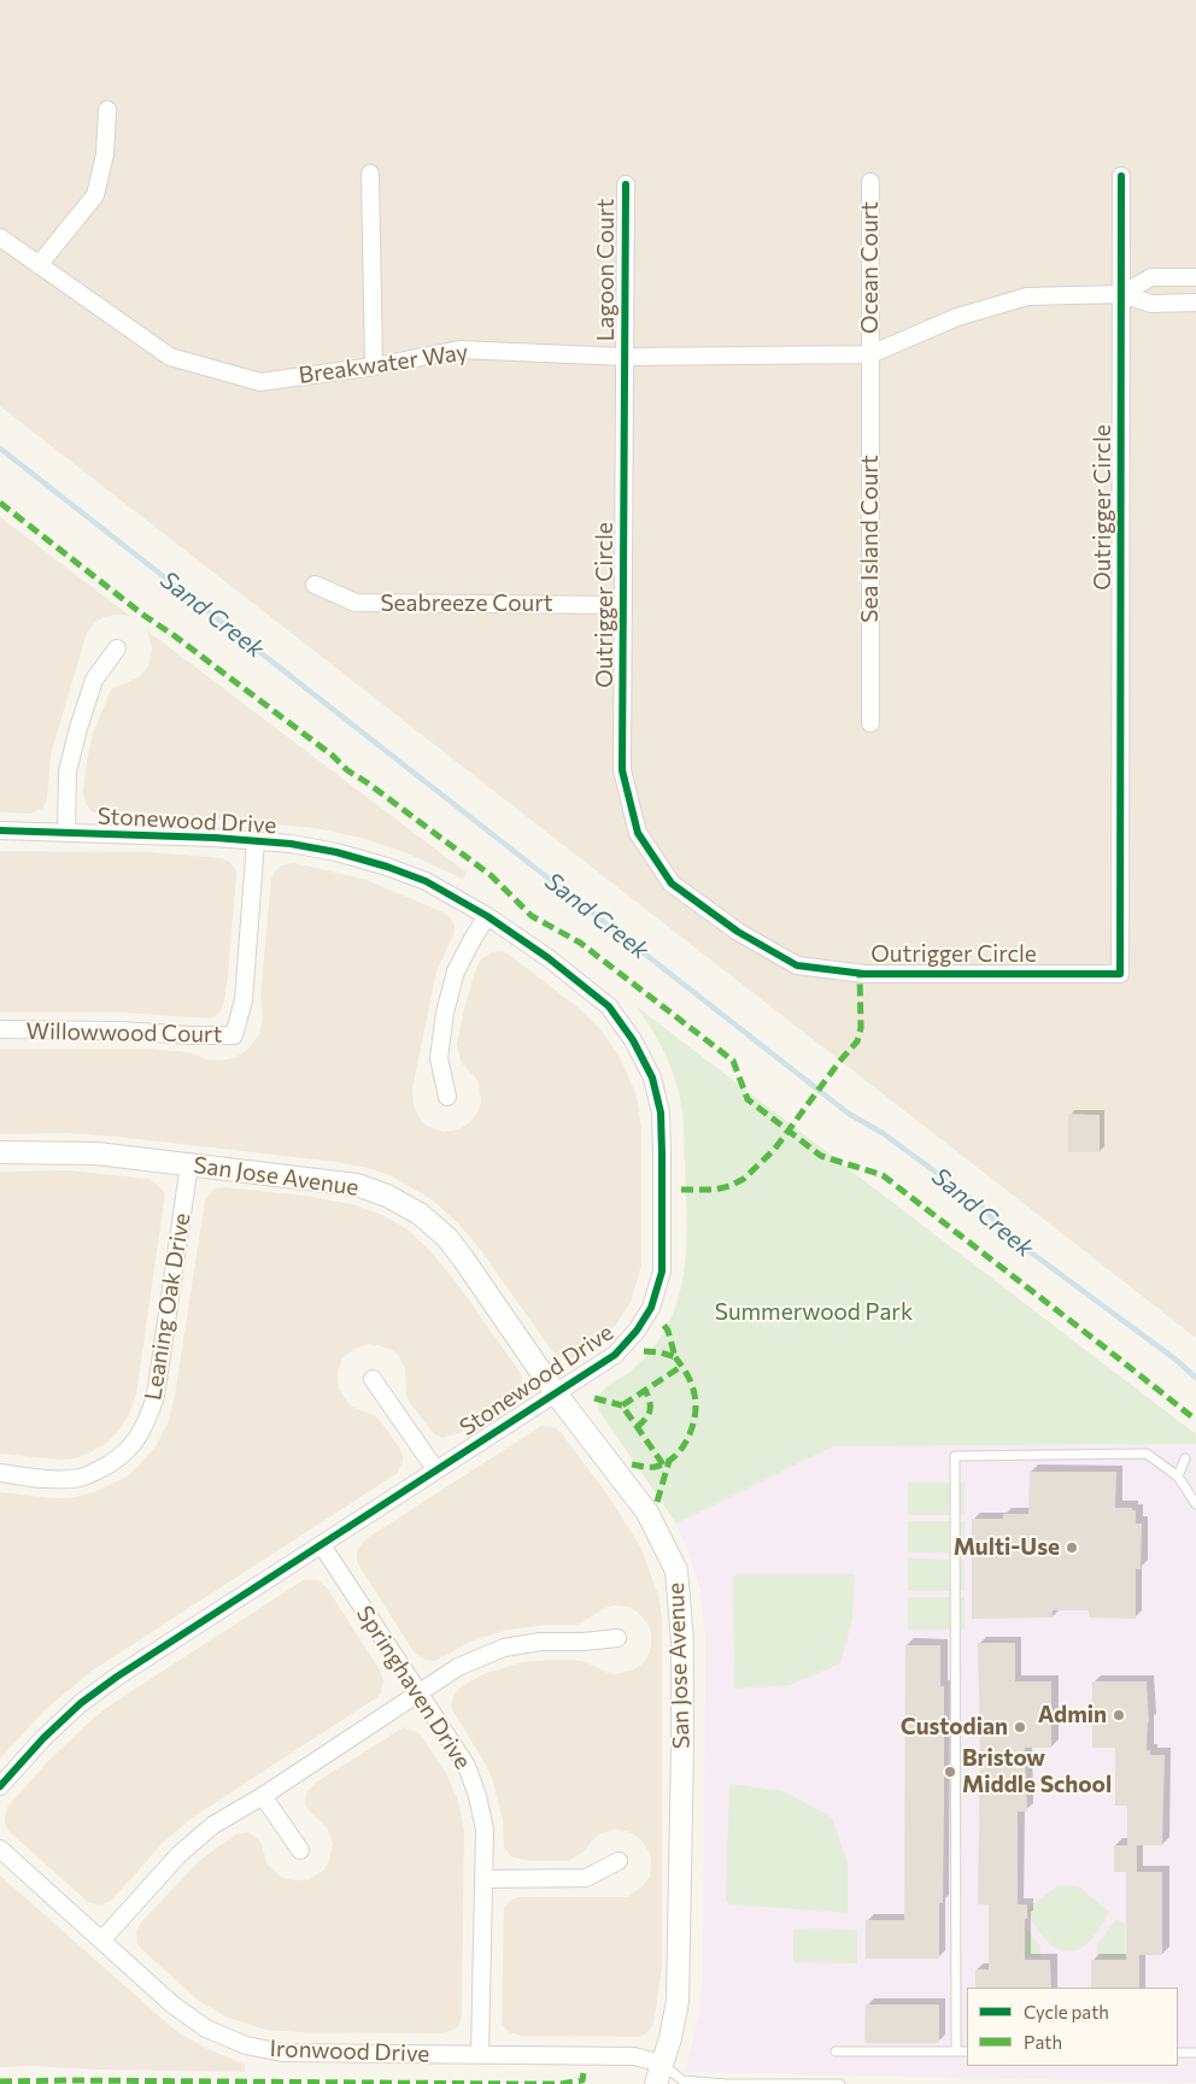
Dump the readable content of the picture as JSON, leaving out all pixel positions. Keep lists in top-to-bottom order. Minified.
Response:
{"streets":{"street":["Ocean Court","Lagoon Court","Breakwater Way","Outrigger Circle","Sea Island Court","Seabreeze Court","Stonewood Drive","Willowwood Court","San Jose Avenue","Leaning Oak Drive","Springhaven Drive","Ironwood Drive"]},"crossings":[["Ocean Court","Breakwater Way"],["Ocean Court","Sea Island Court"],["Lagoon Court","Breakwater Way"],["Lagoon Court","Outrigger Circle"],["Breakwater Way","Outrigger Circle"],["Breakwater Way","Sea Island Court"],["Outrigger Circle","Seabreeze Court"],["Stonewood Drive","Willowwood Court"],["Stonewood Drive","San Jose Avenue"],["Stonewood Drive","Springhaven Drive"],["San Jose Avenue","Leaning Oak Drive"],["San Jose Avenue","Ironwood Drive"],["Springhaven Drive","Ironwood Drive"]],"water":["Sand Creek"],"parks":["Summerwood Park"],"places":["Multi-Use","Admin","Custodian","Bristow Middle School"],"legend":["Cycle path","Path"]}
